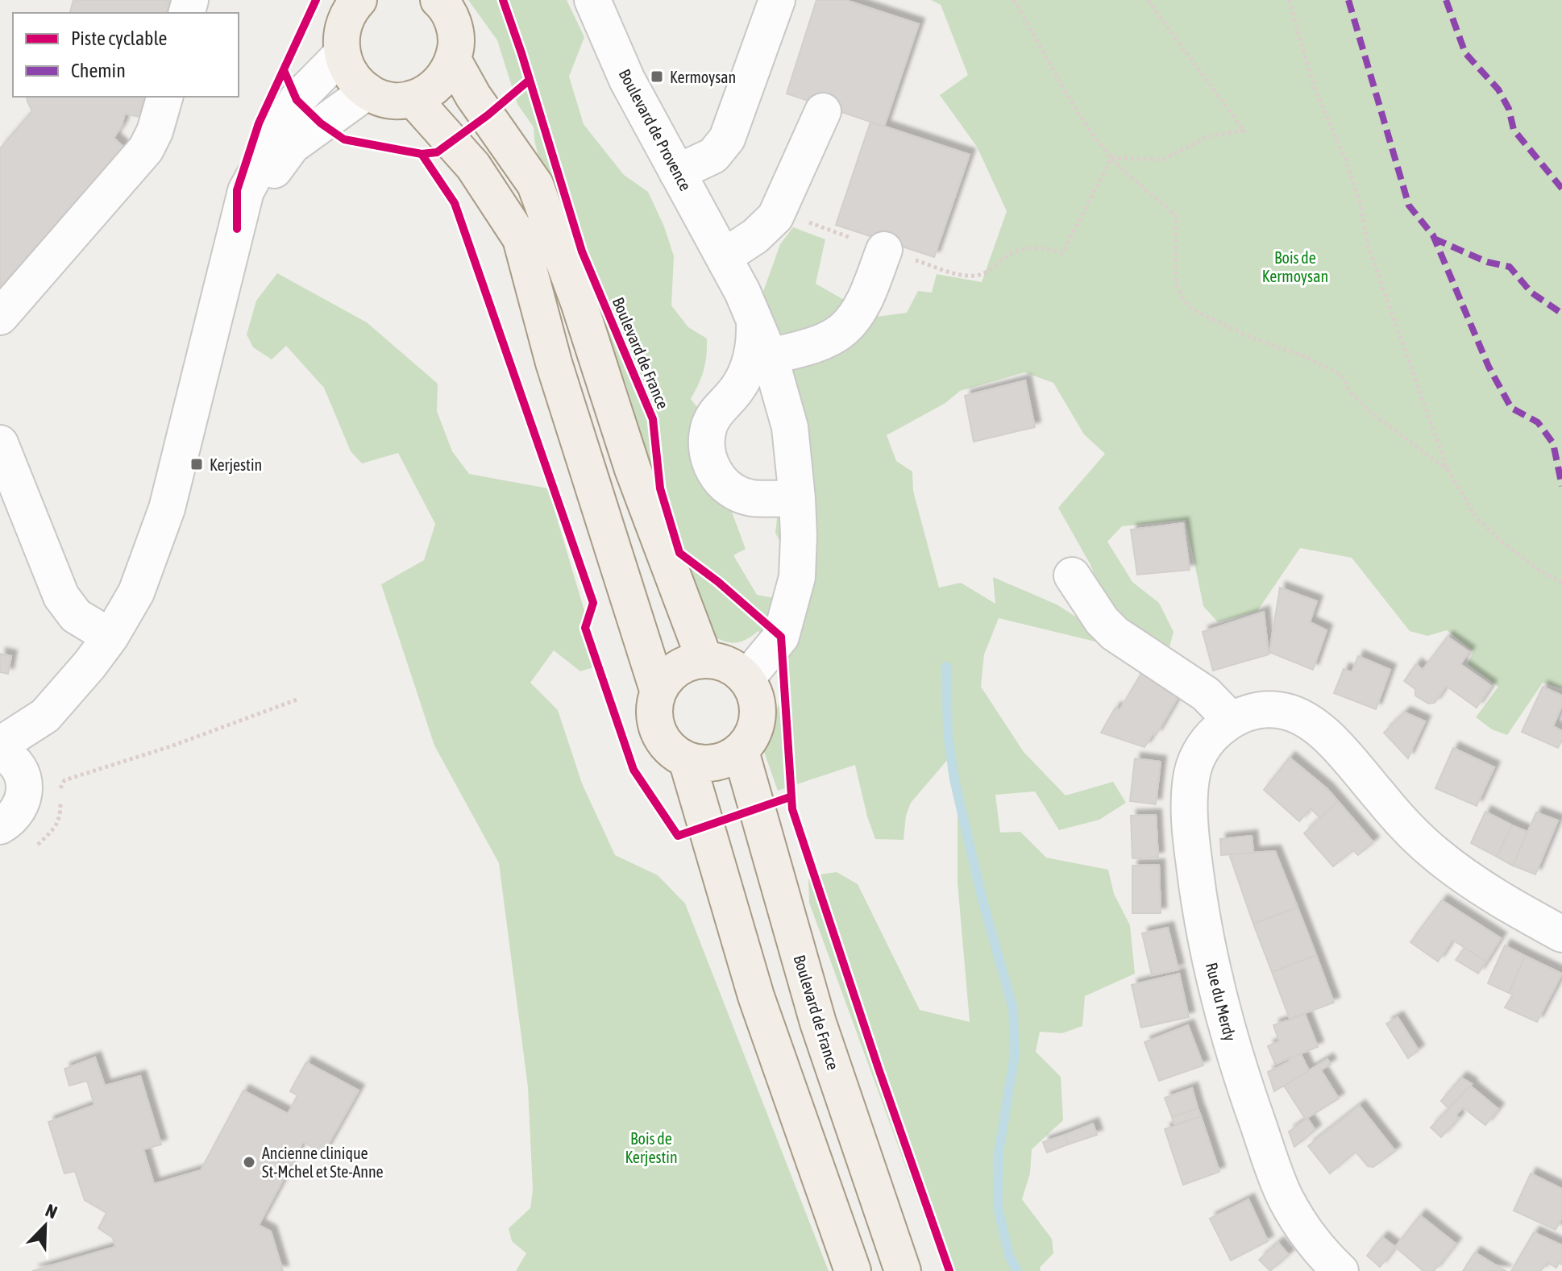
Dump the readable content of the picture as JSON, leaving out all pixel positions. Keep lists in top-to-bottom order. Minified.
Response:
{"streets":{"main road":["Boulevard de France"],"street":["Boulevard de Provence","Rue du Merdy"]},"crossings":[["Boulevard de Provence","Boulevard de France"]],"parks":["Bois de Kermoysan","Bois de Kerjestin"],"places":{"transit":["Kermoysan","Kerjestin"],"other":["Ancienne clinique St-Mchel et Ste-Anne"]},"legend":["Piste cyclable","Chemin"],"north":"top right"}
